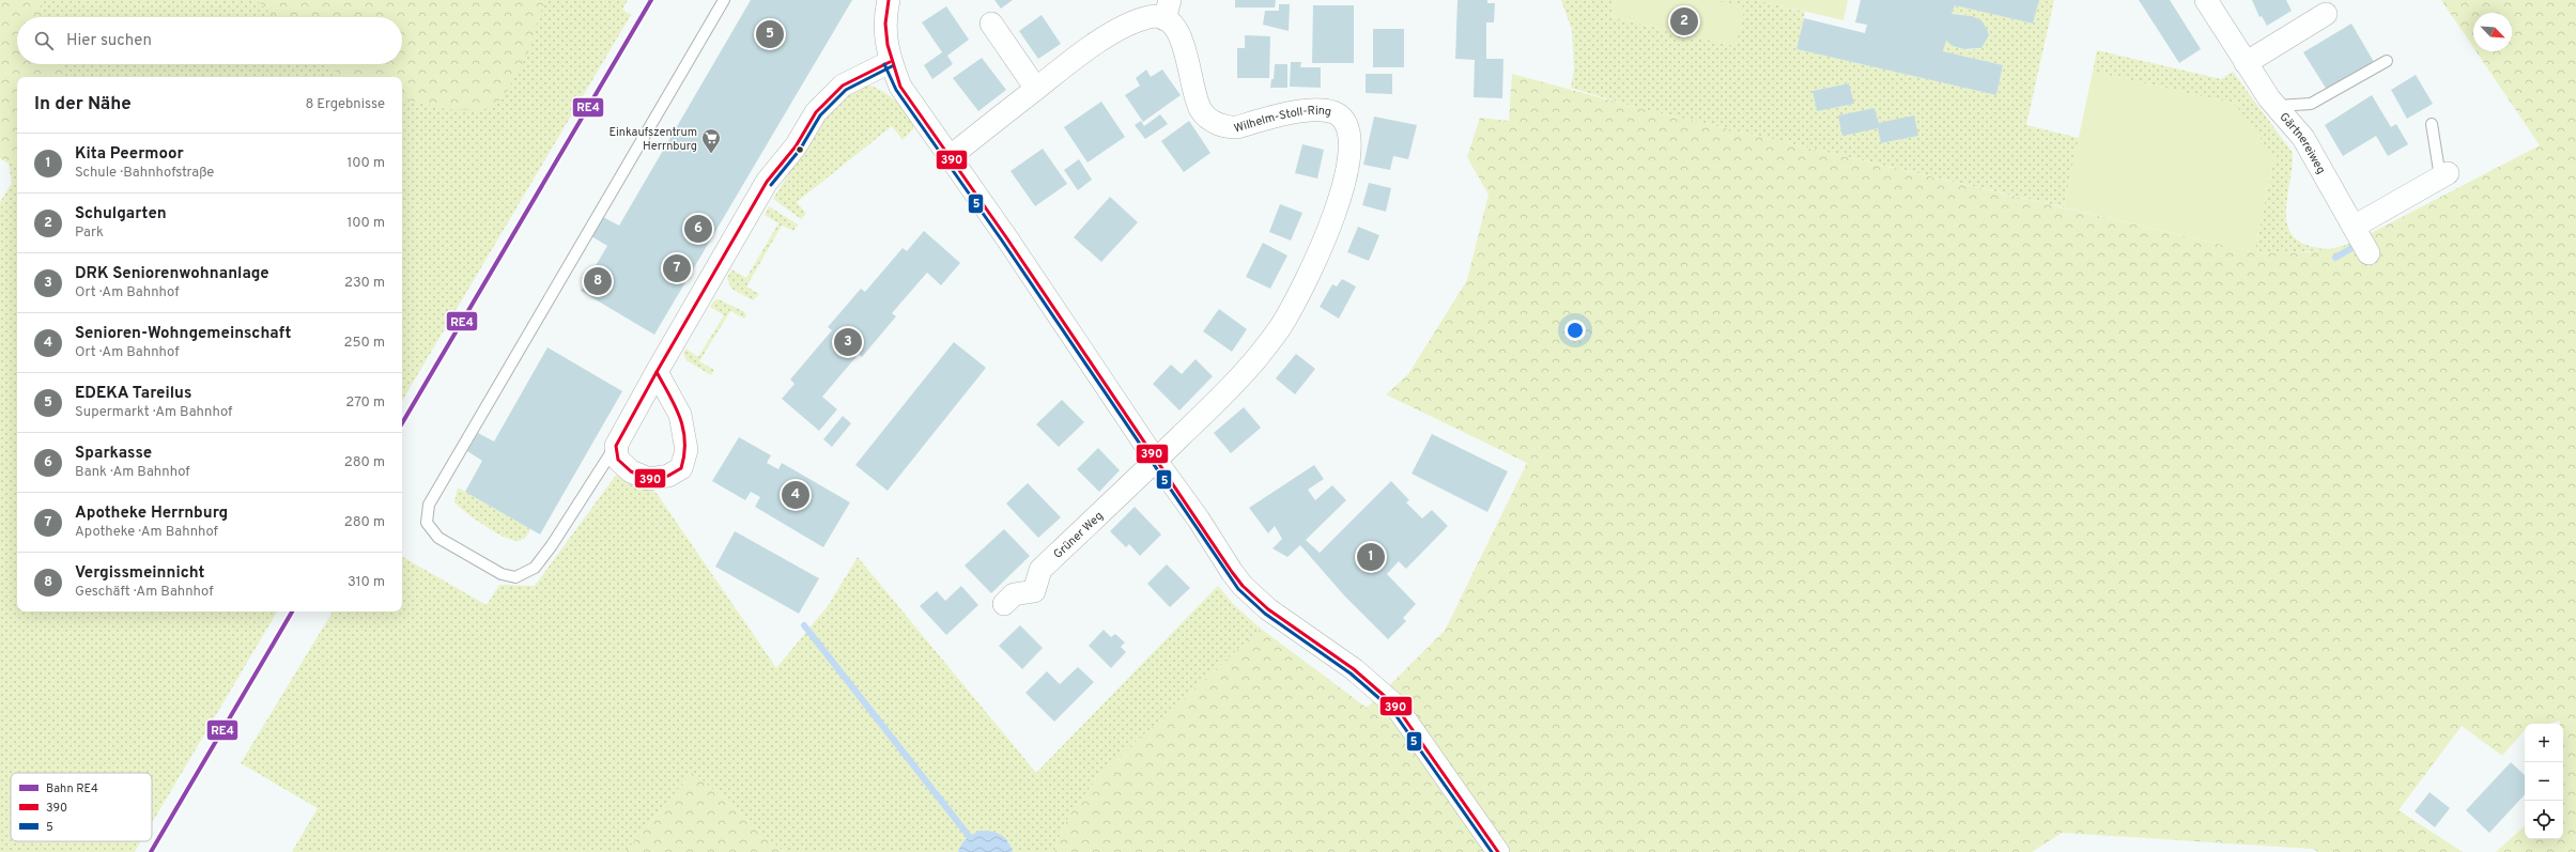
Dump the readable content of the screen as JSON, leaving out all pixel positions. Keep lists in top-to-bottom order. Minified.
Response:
{"streets":{"street":["Wilhelm-Stoll-Ring","Gärtnereiweg","Grüner Weg"]},"crossings":[["Wilhelm-Stoll-Ring","Grüner Weg"]],"places":{"supermarket":["Einkaufszentrum Herrnburg"]},"lines":["rail line RE4","transit line 390","transit line 5"],"legend":["Bahn RE4","390","5"],"north":"bottom right","page":{"pins":["2","5","6","7","8","3","4","1"],"search":"Hier suchen","heading":["In der Nähe","8 Ergebnisse"],"list":[{"mark":"1","name":"Kita Peermoor","note":"Schule · Bahnhofstraße","value":"100 m"},{"mark":"2","name":"Schulgarten","note":"Park","value":"100 m"},{"mark":"3","name":"DRK Seniorenwohnanlage","note":"Ort · Am Bahnhof","value":"230 m"},{"mark":"4","name":"Senioren-Wohngemeinschaft","note":"Ort · Am Bahnhof","value":"250 m"},{"mark":"5","name":"EDEKA Tareilus","note":"Supermarkt · Am Bahnhof","value":"270 m"},{"mark":"6","name":"Sparkasse","note":"Bank · Am Bahnhof","value":"280 m"},{"mark":"7","name":"Apotheke Herrnburg","note":"Apotheke · Am Bahnhof","value":"280 m"},{"mark":"8","name":"Vergissmeinnicht","note":"Geschäft · Am Bahnhof","value":"310 m"}],"map_buttons":["+","−"]}}
